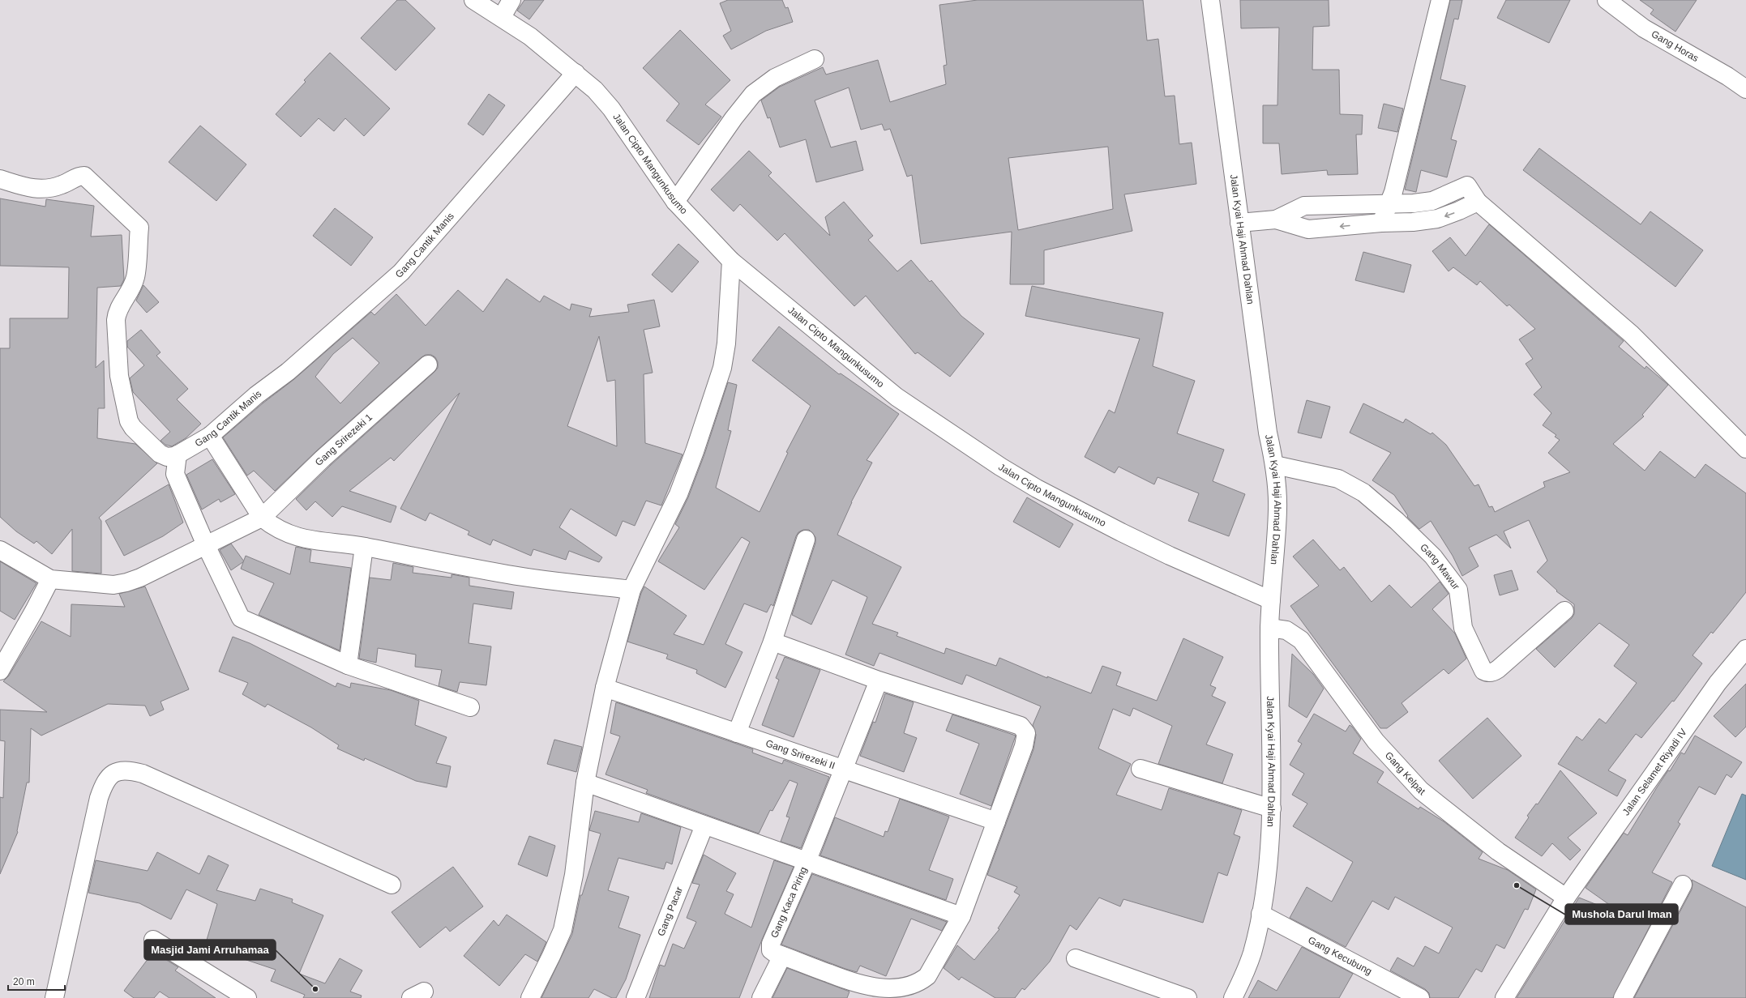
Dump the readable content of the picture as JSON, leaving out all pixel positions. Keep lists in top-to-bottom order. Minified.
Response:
{"streets":{"street":["Gang Horas","Jalan Cipto Mangunkusumo","Jalan Kyai Haji Ahmad Dahlan","Gang Cantik Manis","Gang Srirezeki 1","Gang Mawur","Gang Srirezeki II","Jalan Selamet Riyadi IV","Gang Kelpat","Gang Kaca Piring","Gang Pacar","Gang Kecubung"]},"crossings":[["Jalan Cipto Mangunkusumo","Jalan Kyai Haji Ahmad Dahlan"],["Jalan Cipto Mangunkusumo","Gang Cantik Manis"],["Jalan Kyai Haji Ahmad Dahlan","Gang Mawur"],["Jalan Kyai Haji Ahmad Dahlan","Gang Kelpat"],["Jalan Kyai Haji Ahmad Dahlan","Gang Kecubung"],["Gang Srirezeki II","Gang Kaca Piring"],["Jalan Selamet Riyadi IV","Gang Kelpat"]],"places":["Mushola Darul Iman","Masjid Jami Arruhamaa"],"scale_bar":"20 m"}
